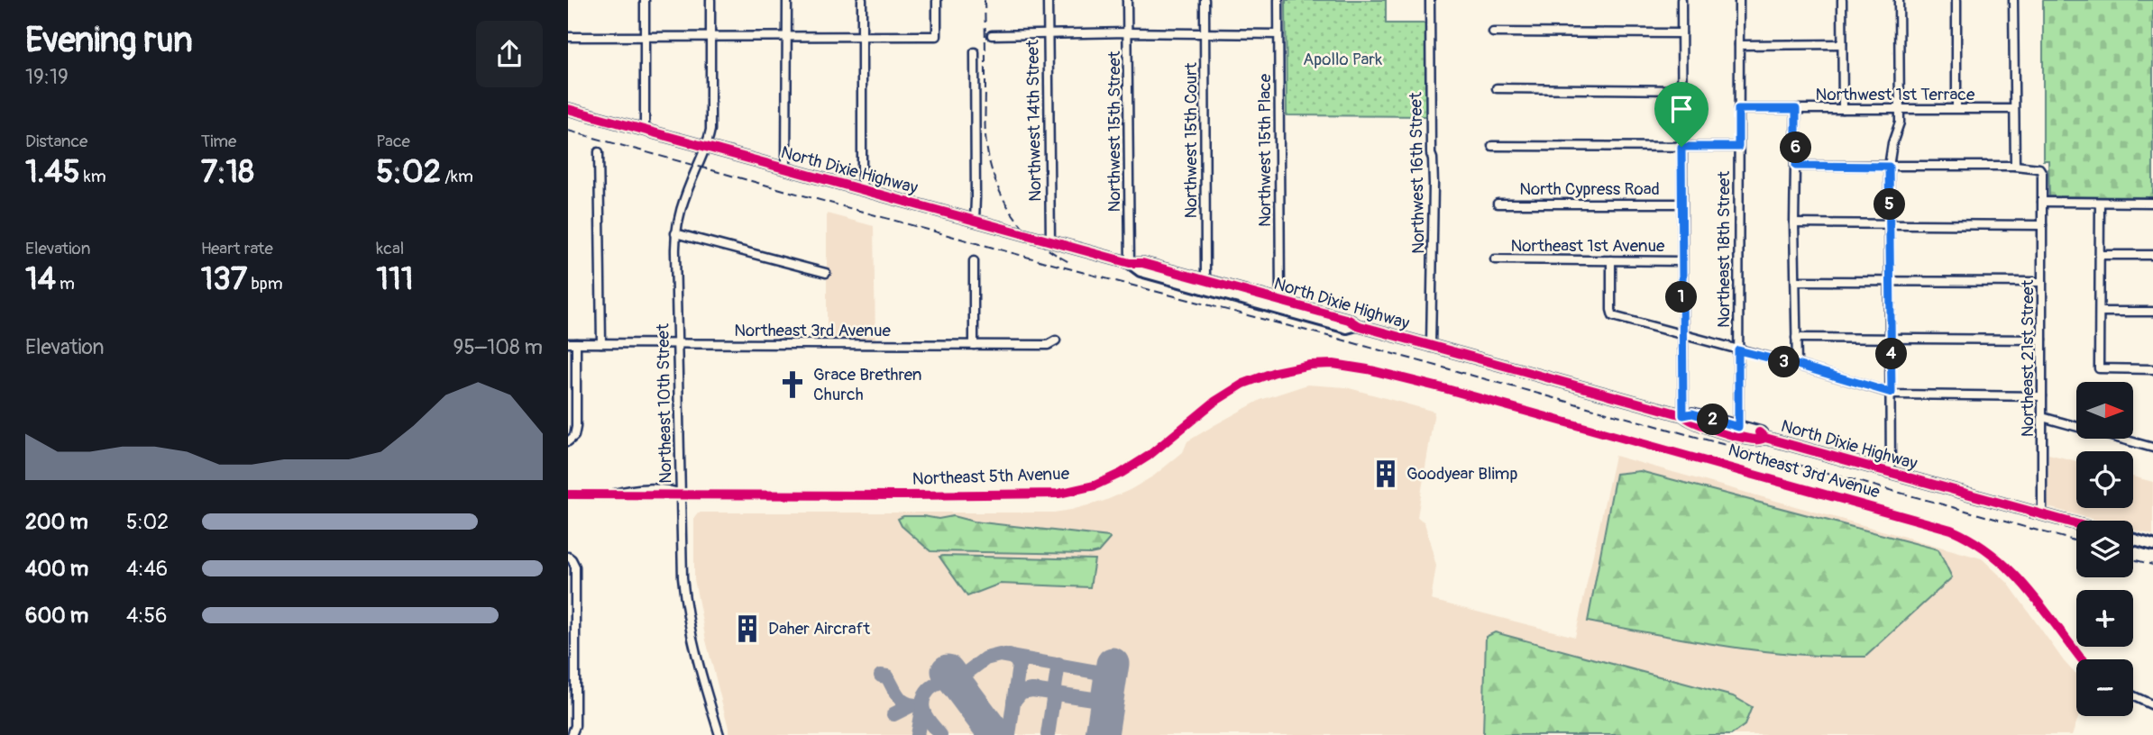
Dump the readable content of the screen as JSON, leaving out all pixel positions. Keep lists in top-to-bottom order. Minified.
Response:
{"streets":{"main road":["North Dixie Highway"],"street":["Northwest 1st Terrace","Northwest 14th Street","Northwest 15th Street","Northwest 15th Court","Northwest 15th Place","Northwest 16th Street","North Cypress Road","Northeast 1st Avenue","Northeast 18th Street","Northeast 3rd Avenue","Northeast 21st Street","Northeast 10th Street","Northeast 5th Avenue"]},"crossings":[["Northwest 1st Terrace","Northeast 18th Street"],["Northwest 14th Street","North Dixie Highway"],["Northwest 15th Street","North Dixie Highway"],["Northwest 15th Court","North Dixie Highway"],["Northwest 15th Place","North Dixie Highway"],["North Dixie Highway","Northwest 16th Street"],["North Dixie Highway","Northeast 18th Street"],["North Dixie Highway","Northeast 21st Street"],["North Dixie Highway","Northeast 10th Street"],["Northeast 3rd Avenue","Northeast 10th Street"],["Northeast 3rd Avenue","Northeast 5th Avenue"],["Northeast 10th Street","Northeast 5th Avenue"]],"parks":["Apollo Park"],"places":{"church":["Grace Brethren Church"],"building":["Goodyear Blimp","Daher Aircraft"]},"north":"right","page":{"heading":["Evening run","19:19"],"stats":[["Distance","1.45 km"],["Time","7:18"],["Pace","5:02 /km"],["Elevation","14 m"],["Heart rate","137 bpm"],["kcal","111"]],"pins":["6","5","1","4","3","2"],"chart":["Elevation","95–108 m"],"map_buttons":["+","−"],"list":[{"name":"200 m","note":"5:02"},{"name":"400 m","note":"4:46"},{"name":"600 m","note":"4:56"}]}}
